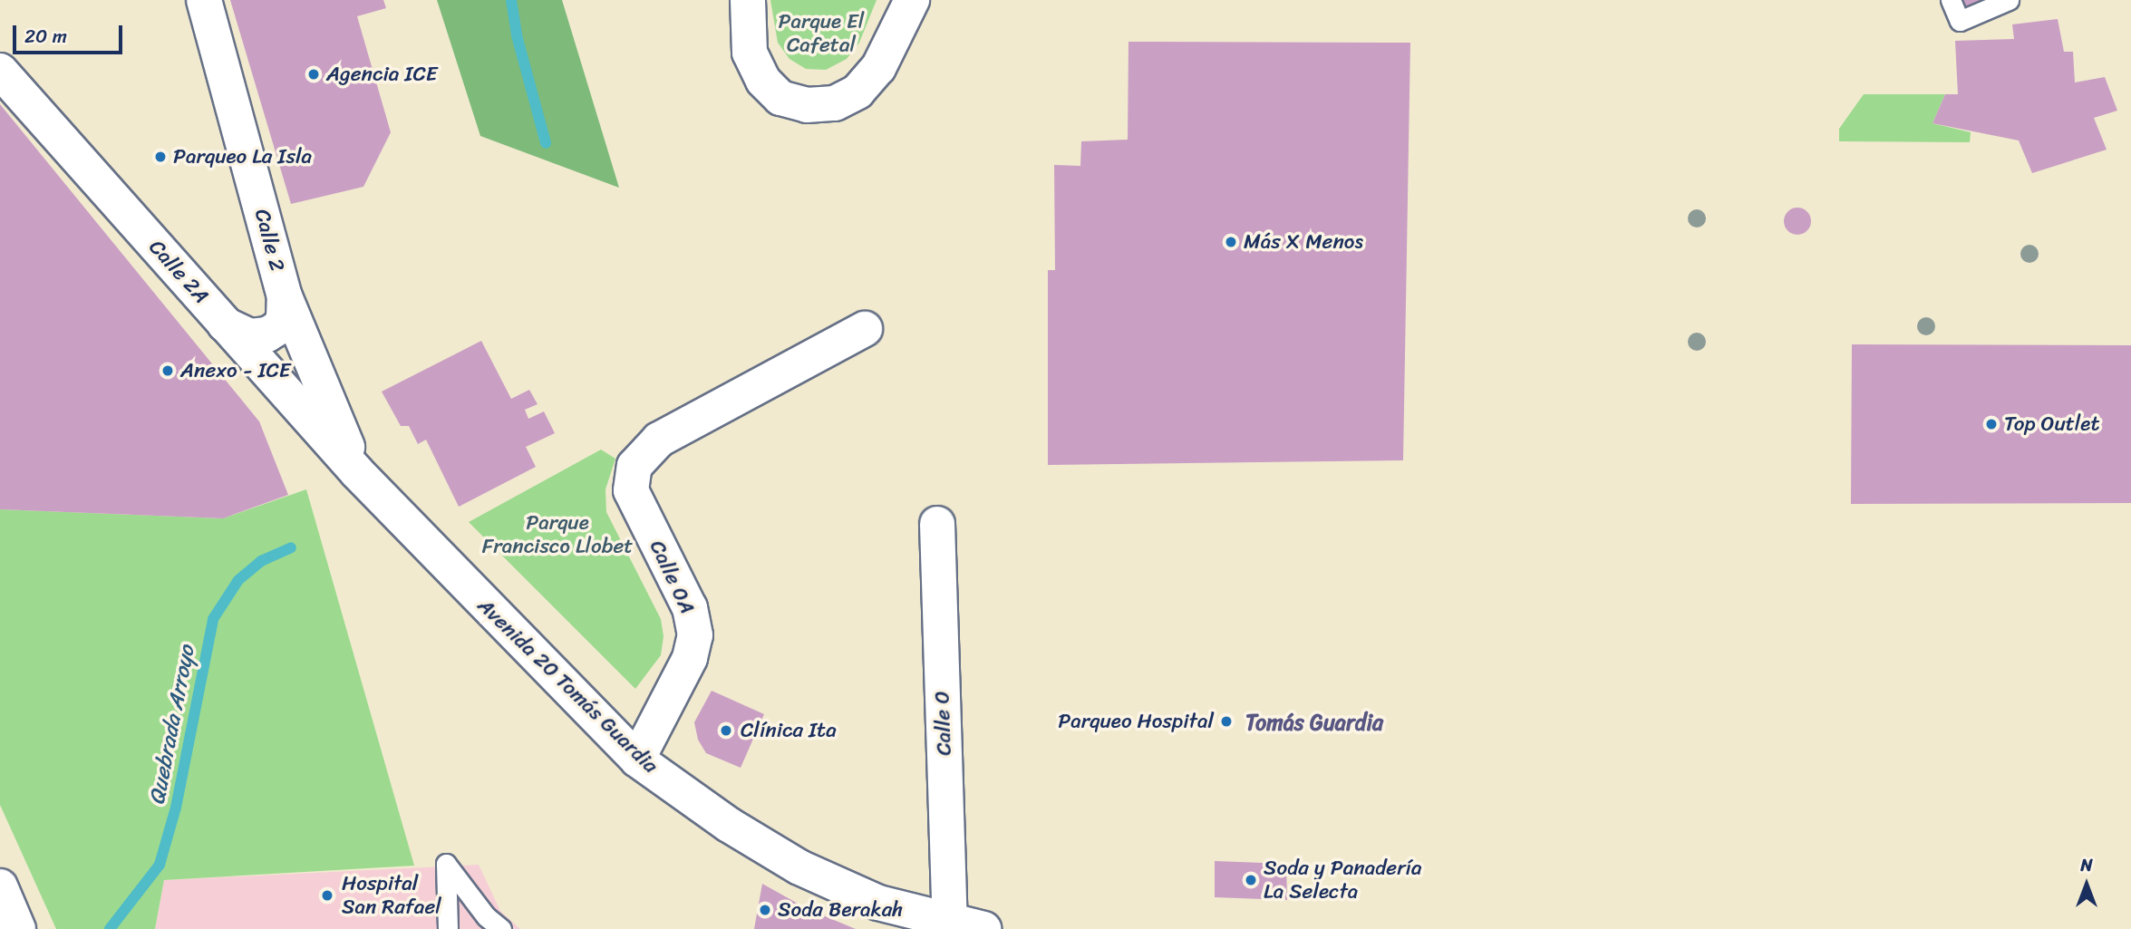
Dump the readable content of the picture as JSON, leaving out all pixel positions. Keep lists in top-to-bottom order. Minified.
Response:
{"streets":{"street":["Calle 2","Calle 2A","Calle 0A","Avenida 20 Tomás Guardia","Calle 0"]},"crossings":[["Calle 2","Calle 2A"],["Calle 2","Avenida 20 Tomás Guardia"],["Calle 2A","Avenida 20 Tomás Guardia"],["Calle 0A","Avenida 20 Tomás Guardia"],["Avenida 20 Tomás Guardia","Calle 0"]],"districts":["Tomás Guardia"],"water":["Quebrada Arroyo"],"parks":["Parque El Cafetal","Parque Francisco Llobet"],"places":["Agencia ICE","Parqueo La Isla","Más X Menos","Anexo - ICE","Top Outlet","Parqueo Hospital","Clínica Ita","Soda y Panadería La Selecta","Hospital San Rafael","Soda Berakah"],"scale_bar":"20 m","north":"top"}
